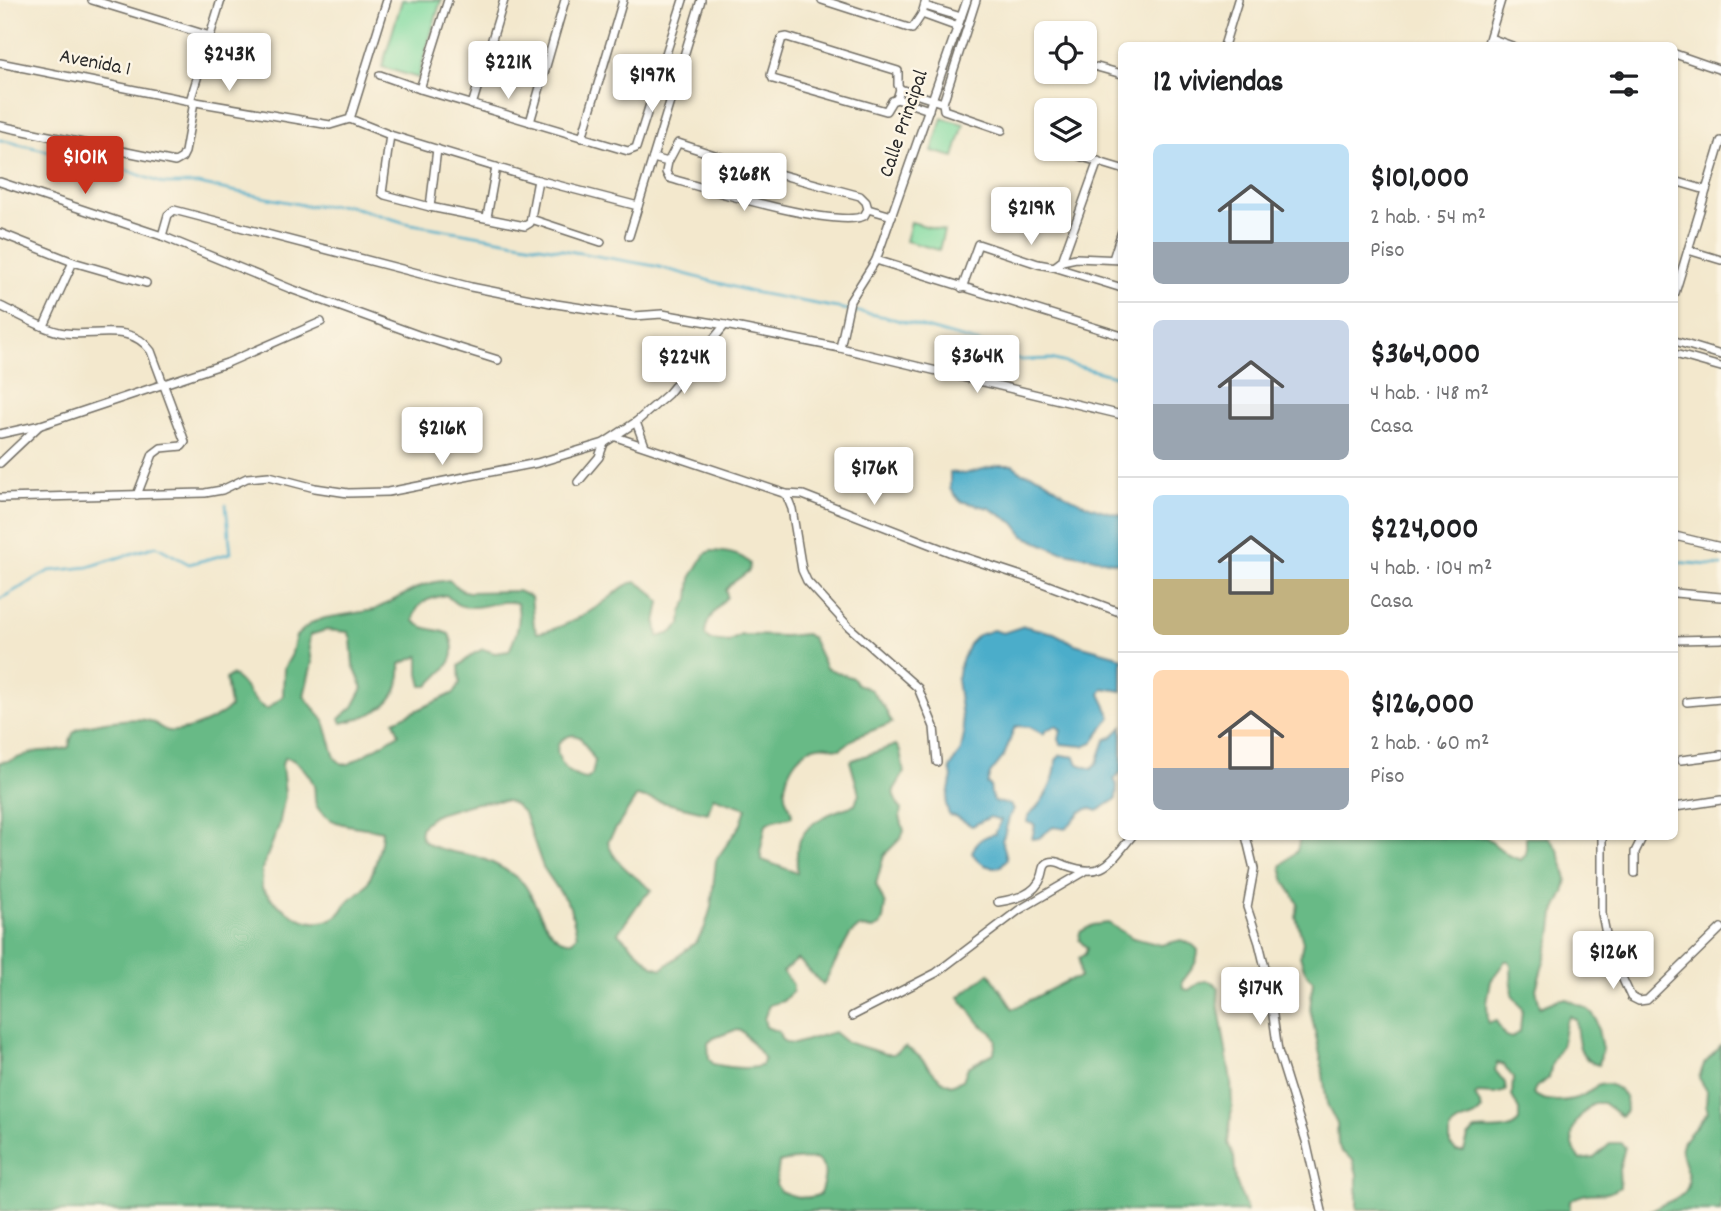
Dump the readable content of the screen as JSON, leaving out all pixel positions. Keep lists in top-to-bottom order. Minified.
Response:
{"streets":{"street":["Avenida 1","Calle Principal"]},"page":{"price":["$243K","$221K","$197K","$101K","$268K","$219K","$364K","$224K","$216K","$176K","$126K","$174K"],"heading":"12 viviendas","list":[{"name":"$101,000","note":"2 hab. · 54 m² · Piso"},{"name":"$364,000","note":"4 hab. · 148 m² · Casa"},{"name":"$224,000","note":"4 hab. · 104 m² · Casa"},{"name":"$126,000","note":"2 hab. · 60 m² · Piso"}]}}
